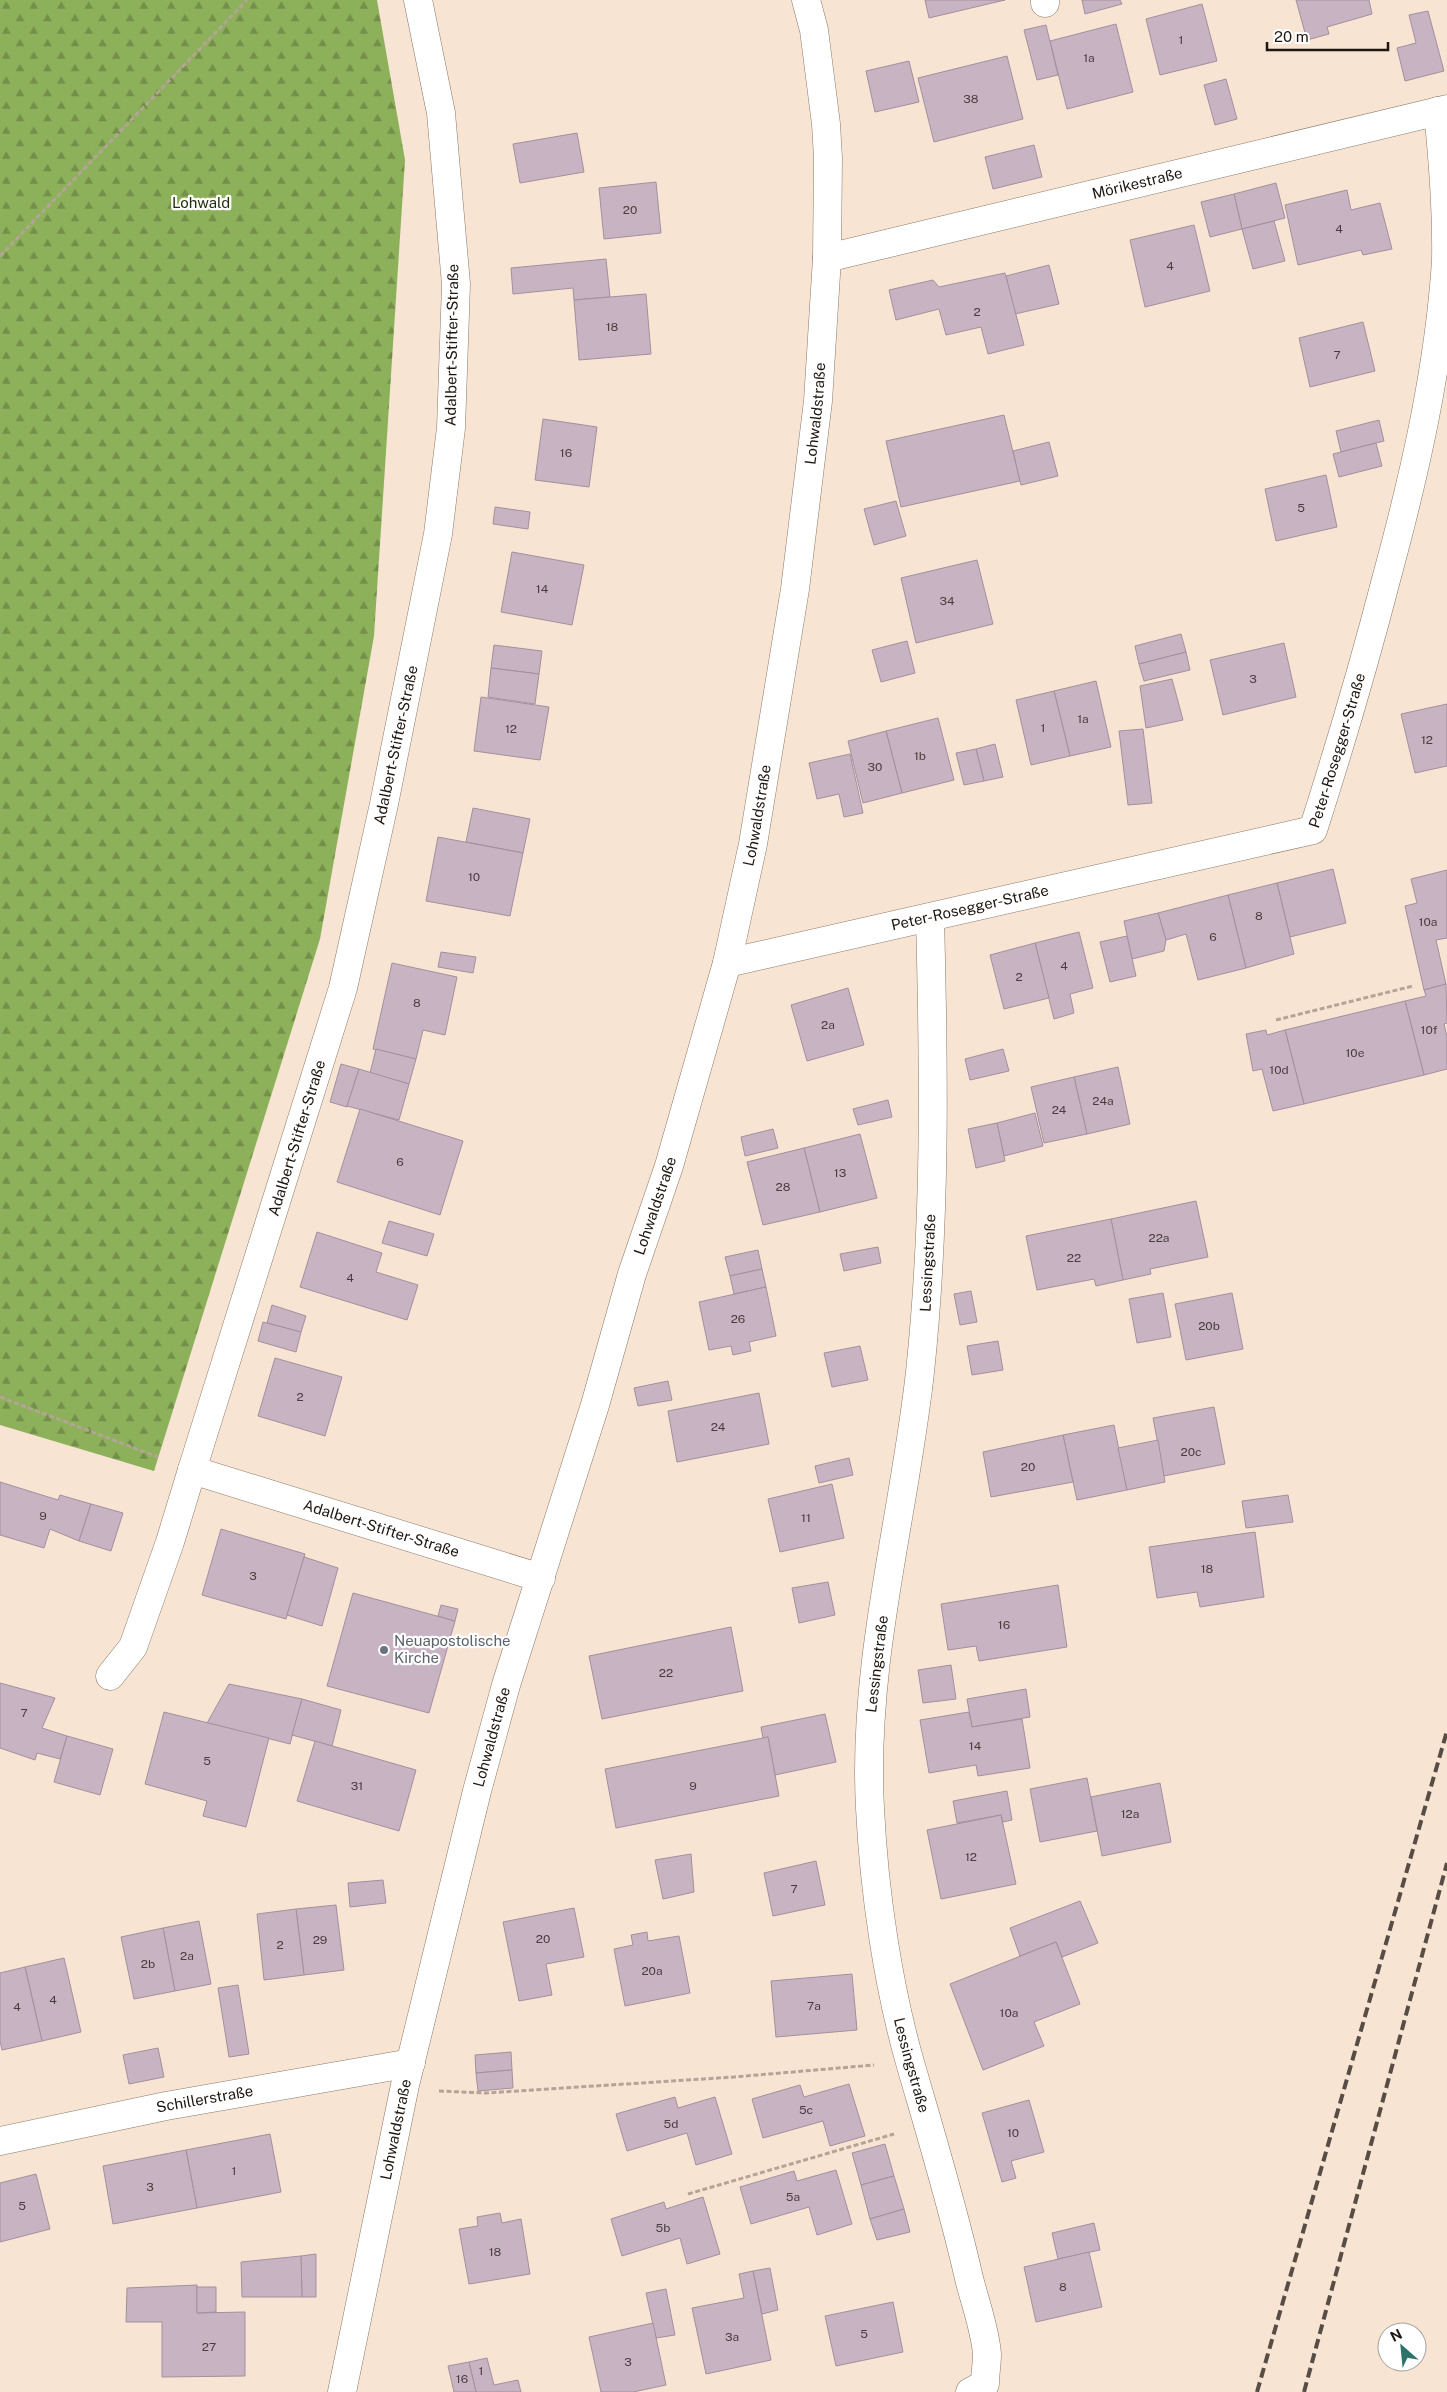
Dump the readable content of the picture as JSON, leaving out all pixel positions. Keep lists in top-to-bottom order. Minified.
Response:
{"streets":{"street":["Mörikestraße","Adalbert-Stifter-Straße","Lohwaldstraße","Peter-Rosegger-Straße","Lessingstraße","Schillerstraße"]},"crossings":[["Mörikestraße","Lohwaldstraße"],["Mörikestraße","Peter-Rosegger-Straße"],["Adalbert-Stifter-Straße","Lohwaldstraße"],["Lohwaldstraße","Peter-Rosegger-Straße"],["Lohwaldstraße","Schillerstraße"],["Peter-Rosegger-Straße","Lessingstraße"]],"parks":["Lohwald"],"places":["Neuapostolische Kirche"],"house_numbers":["1","1a","38","20","4","4","2","18","7","16","5","14","34","3","1a","1","12","12","1b","30","10","8","10a","6","4","2","8","2a","10f","10e","10d","24a","24","6","13","28","22a","22","4","26","20b","2","24","20c","20","9","11","18","3","16","22","7","14","5","31","9","12a","12","7","20","29","2","2a","2b","20a","4","7a","4","10a","5c","5d","10","1","3","5a","5","5b","18","8","5","3a","27","3","1","16"],"scale_bar":"20 m","north":"top left"}
